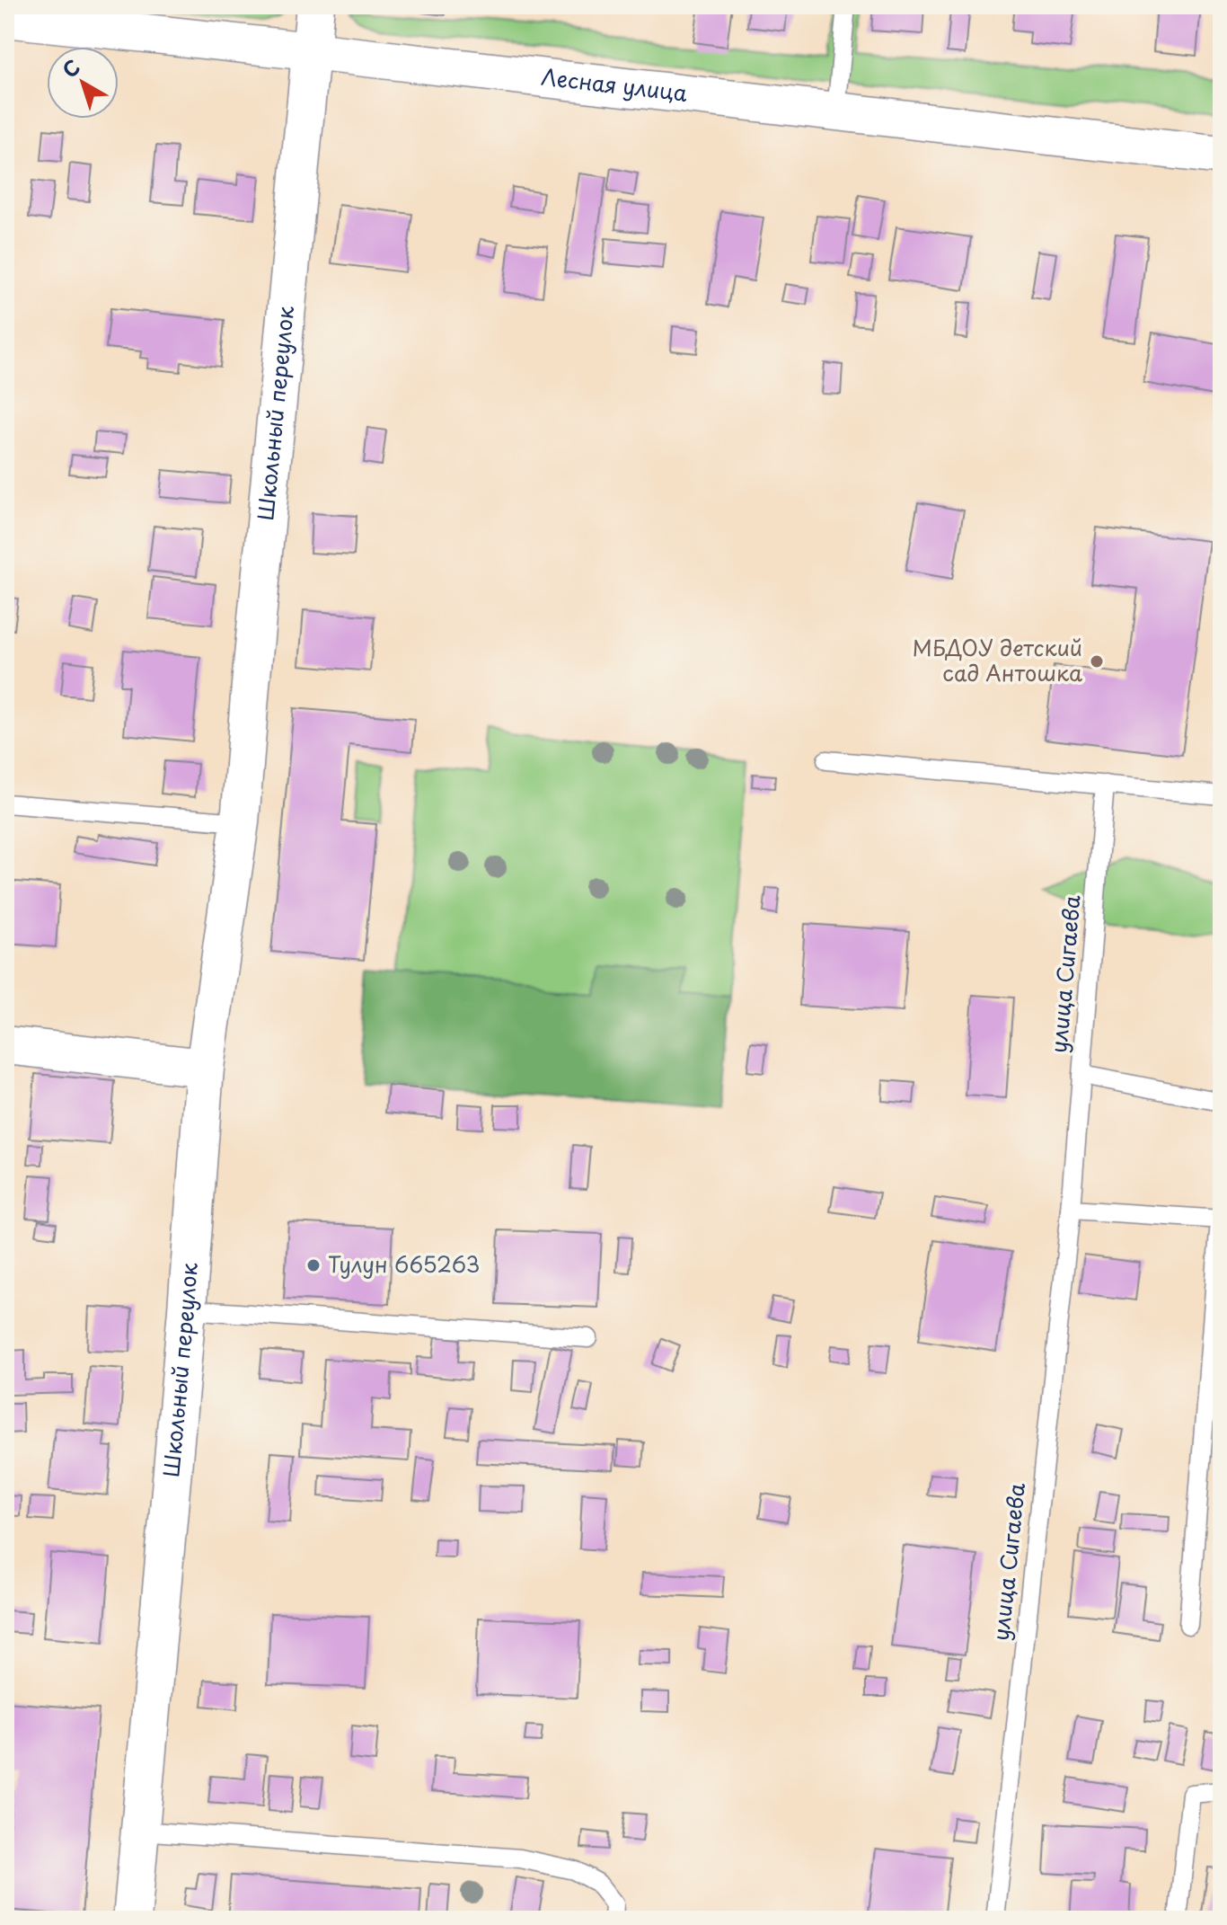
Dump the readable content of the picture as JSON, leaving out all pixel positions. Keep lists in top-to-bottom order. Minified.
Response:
{"streets":{"street":["Лесная улица","Школьный переулок"],"lane":["улица Сигаева"]},"crossings":[["Лесная улица","Школьный переулок"]],"places":["МБДОУ детский сад Антошка","Тулун 665263"],"north":"top left"}
